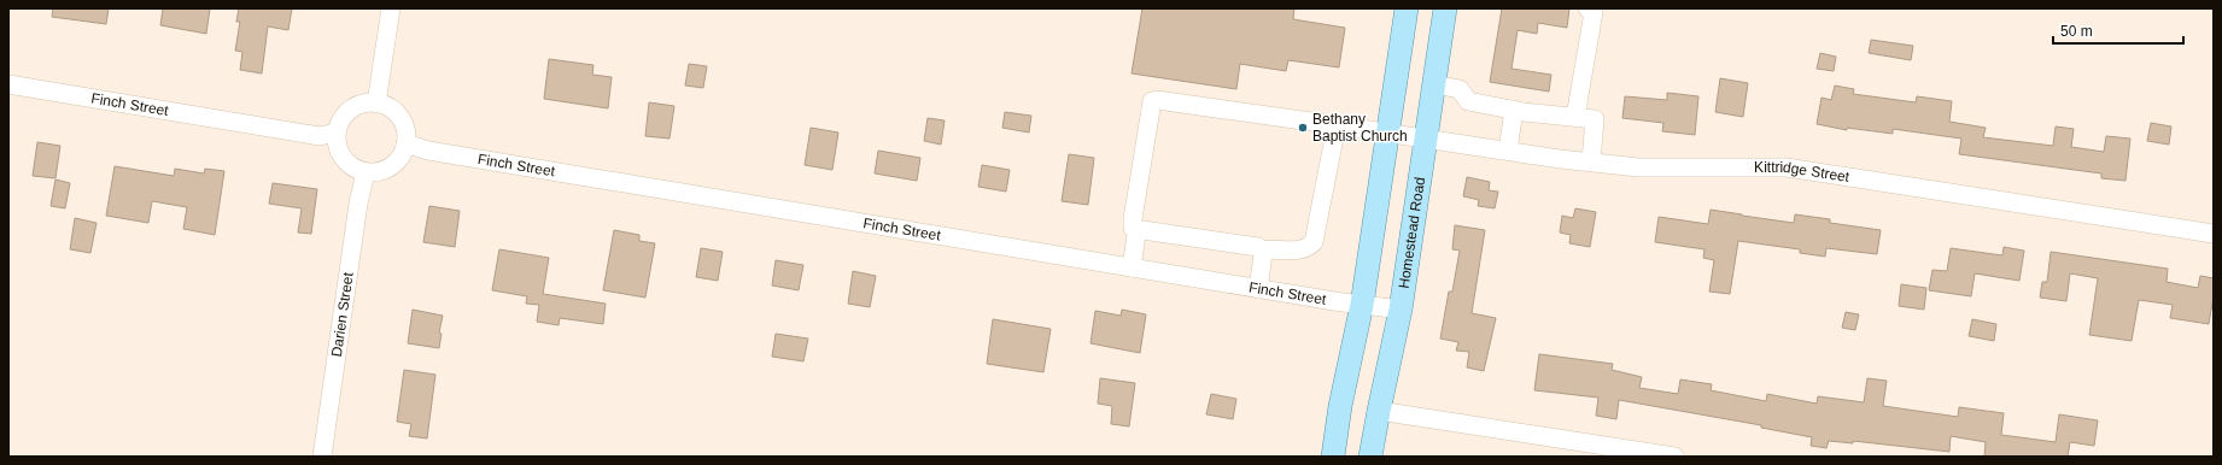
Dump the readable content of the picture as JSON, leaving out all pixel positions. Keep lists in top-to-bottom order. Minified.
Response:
{"streets":{"main road":["Homestead Road"],"street":["Finch Street","Kittridge Street","Darien Street"]},"crossings":[["Finch Street","Homestead Road"],["Finch Street","Darien Street"],["Kittridge Street","Homestead Road"]],"places":["Bethany Baptist Church"],"scale_bar":"50 m"}
